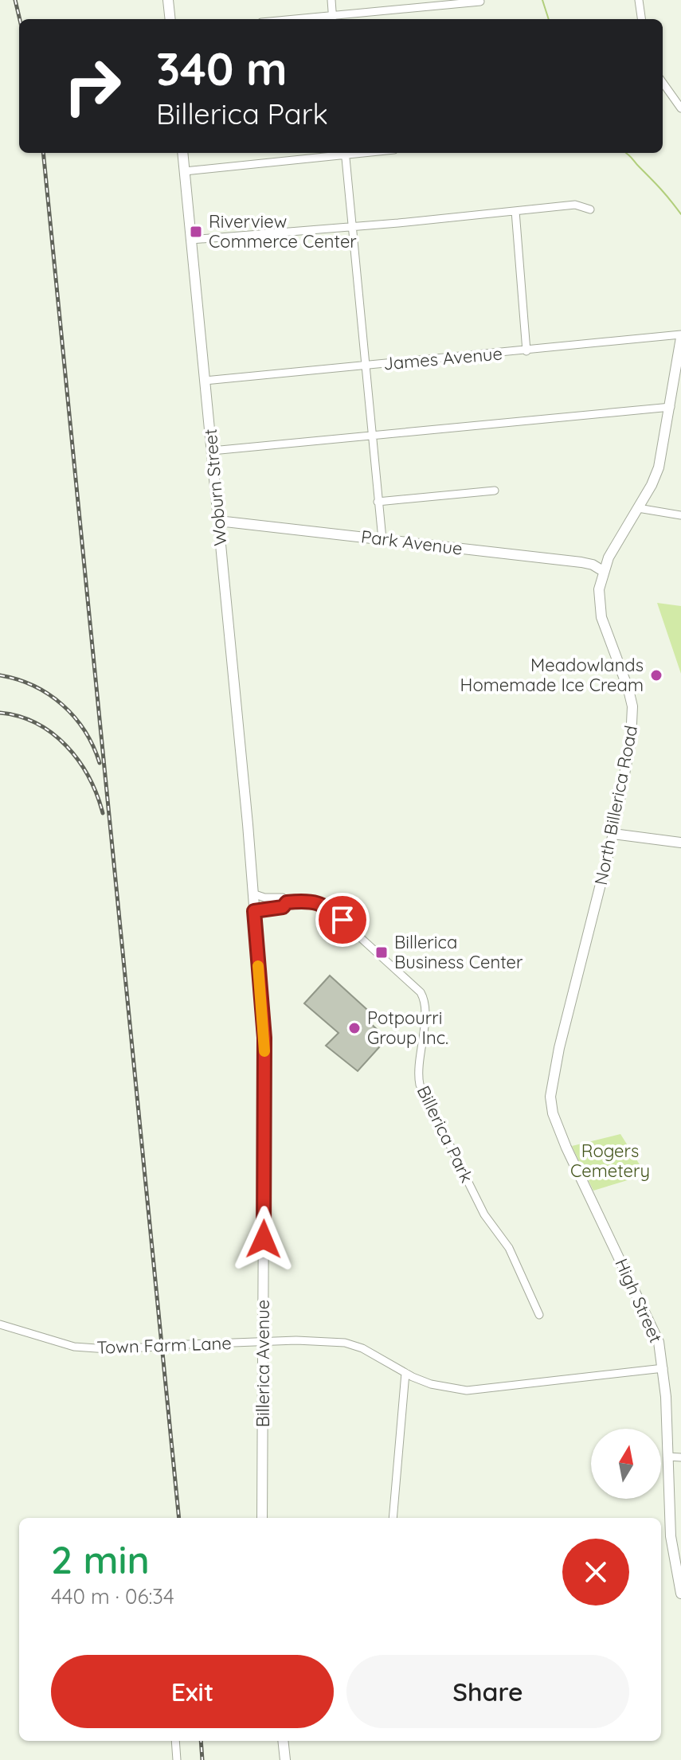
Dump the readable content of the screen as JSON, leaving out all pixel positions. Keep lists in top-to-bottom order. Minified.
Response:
{"streets":{"main road":["Woburn Street","Park Avenue","North Billerica Road","High Street","Billerica Avenue"],"street":["James Avenue","Billerica Park","Town Farm Lane"]},"crossings":[["James Avenue","Woburn Street"],["James Avenue","North Billerica Road"],["Woburn Street","Park Avenue"],["Woburn Street","Billerica Avenue"],["Park Avenue","North Billerica Road"],["North Billerica Road","High Street"],["Billerica Park","Billerica Avenue"],["High Street","Town Farm Lane"],["Town Farm Lane","Billerica Avenue"]],"parks":["Rogers Cemetery"],"places":{"transit":["Riverview Commerce Center","Billerica Business Center"],"other":["Meadowlands Homemade Ice Cream","Potpourri Group Inc."]},"north":"top","page":{"turn":["340 m","Billerica Park"],"heading":["2 min","440 m · 06:34"],"buttons":["Exit","Share"]}}
